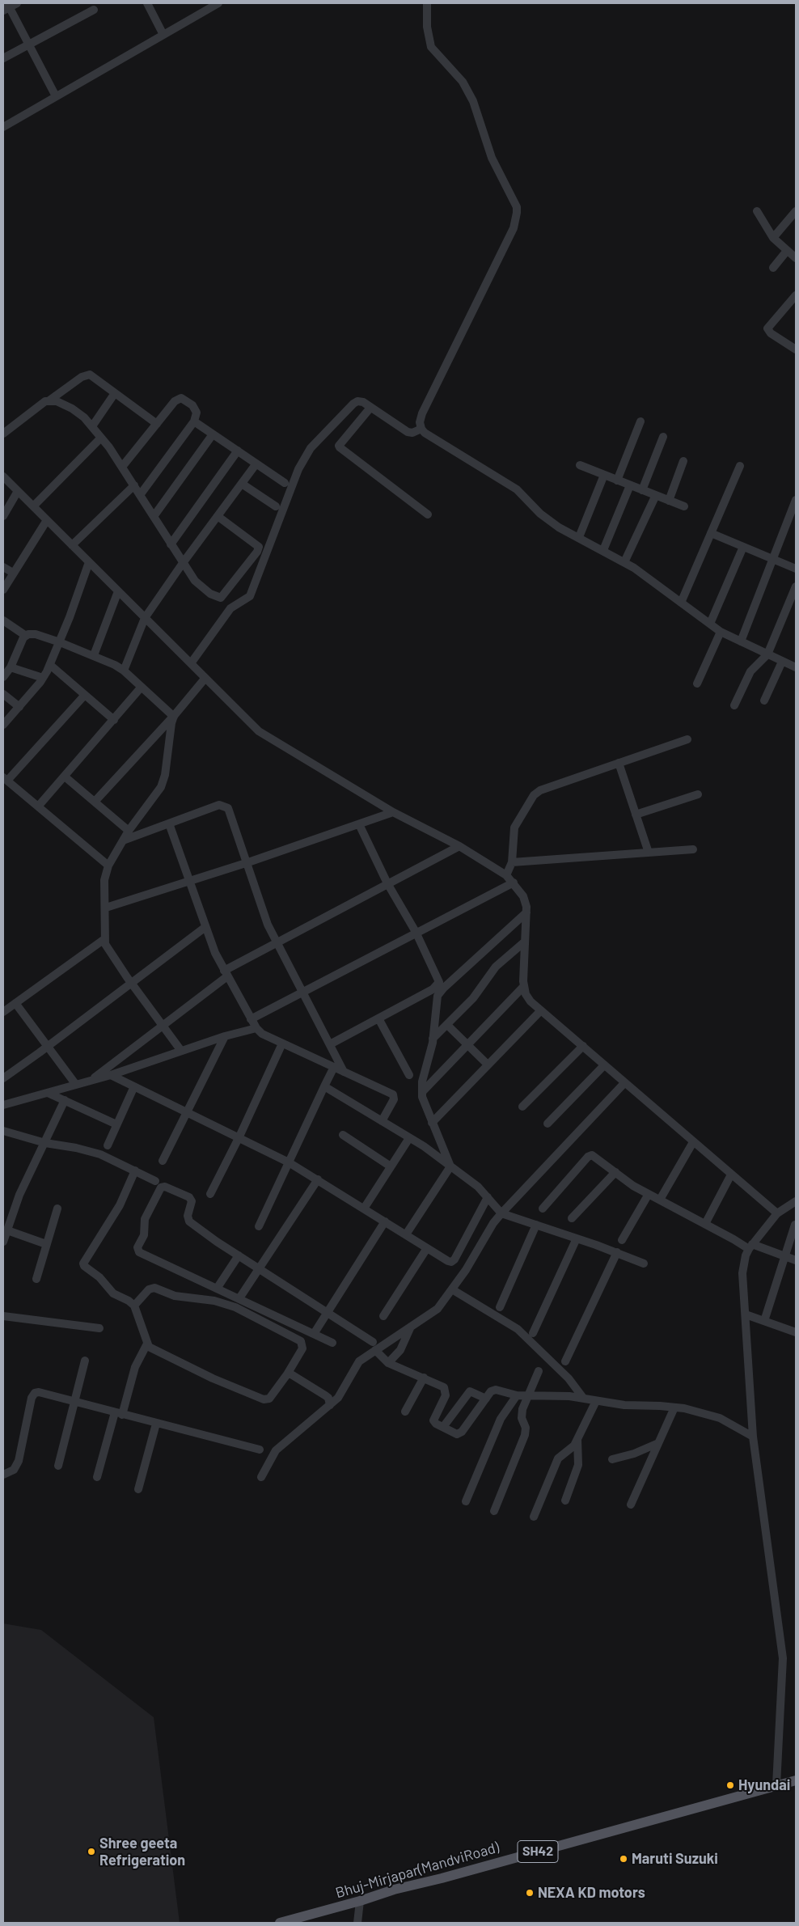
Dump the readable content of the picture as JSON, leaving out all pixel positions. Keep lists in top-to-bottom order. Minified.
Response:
{"streets":{"main road":["SH42","Bhuj-Mirjapar(MandviRoad)"]},"places":["Hyundai","Shree geeta Refrigeration","Maruti Suzuki","NEXA KD motors"]}
